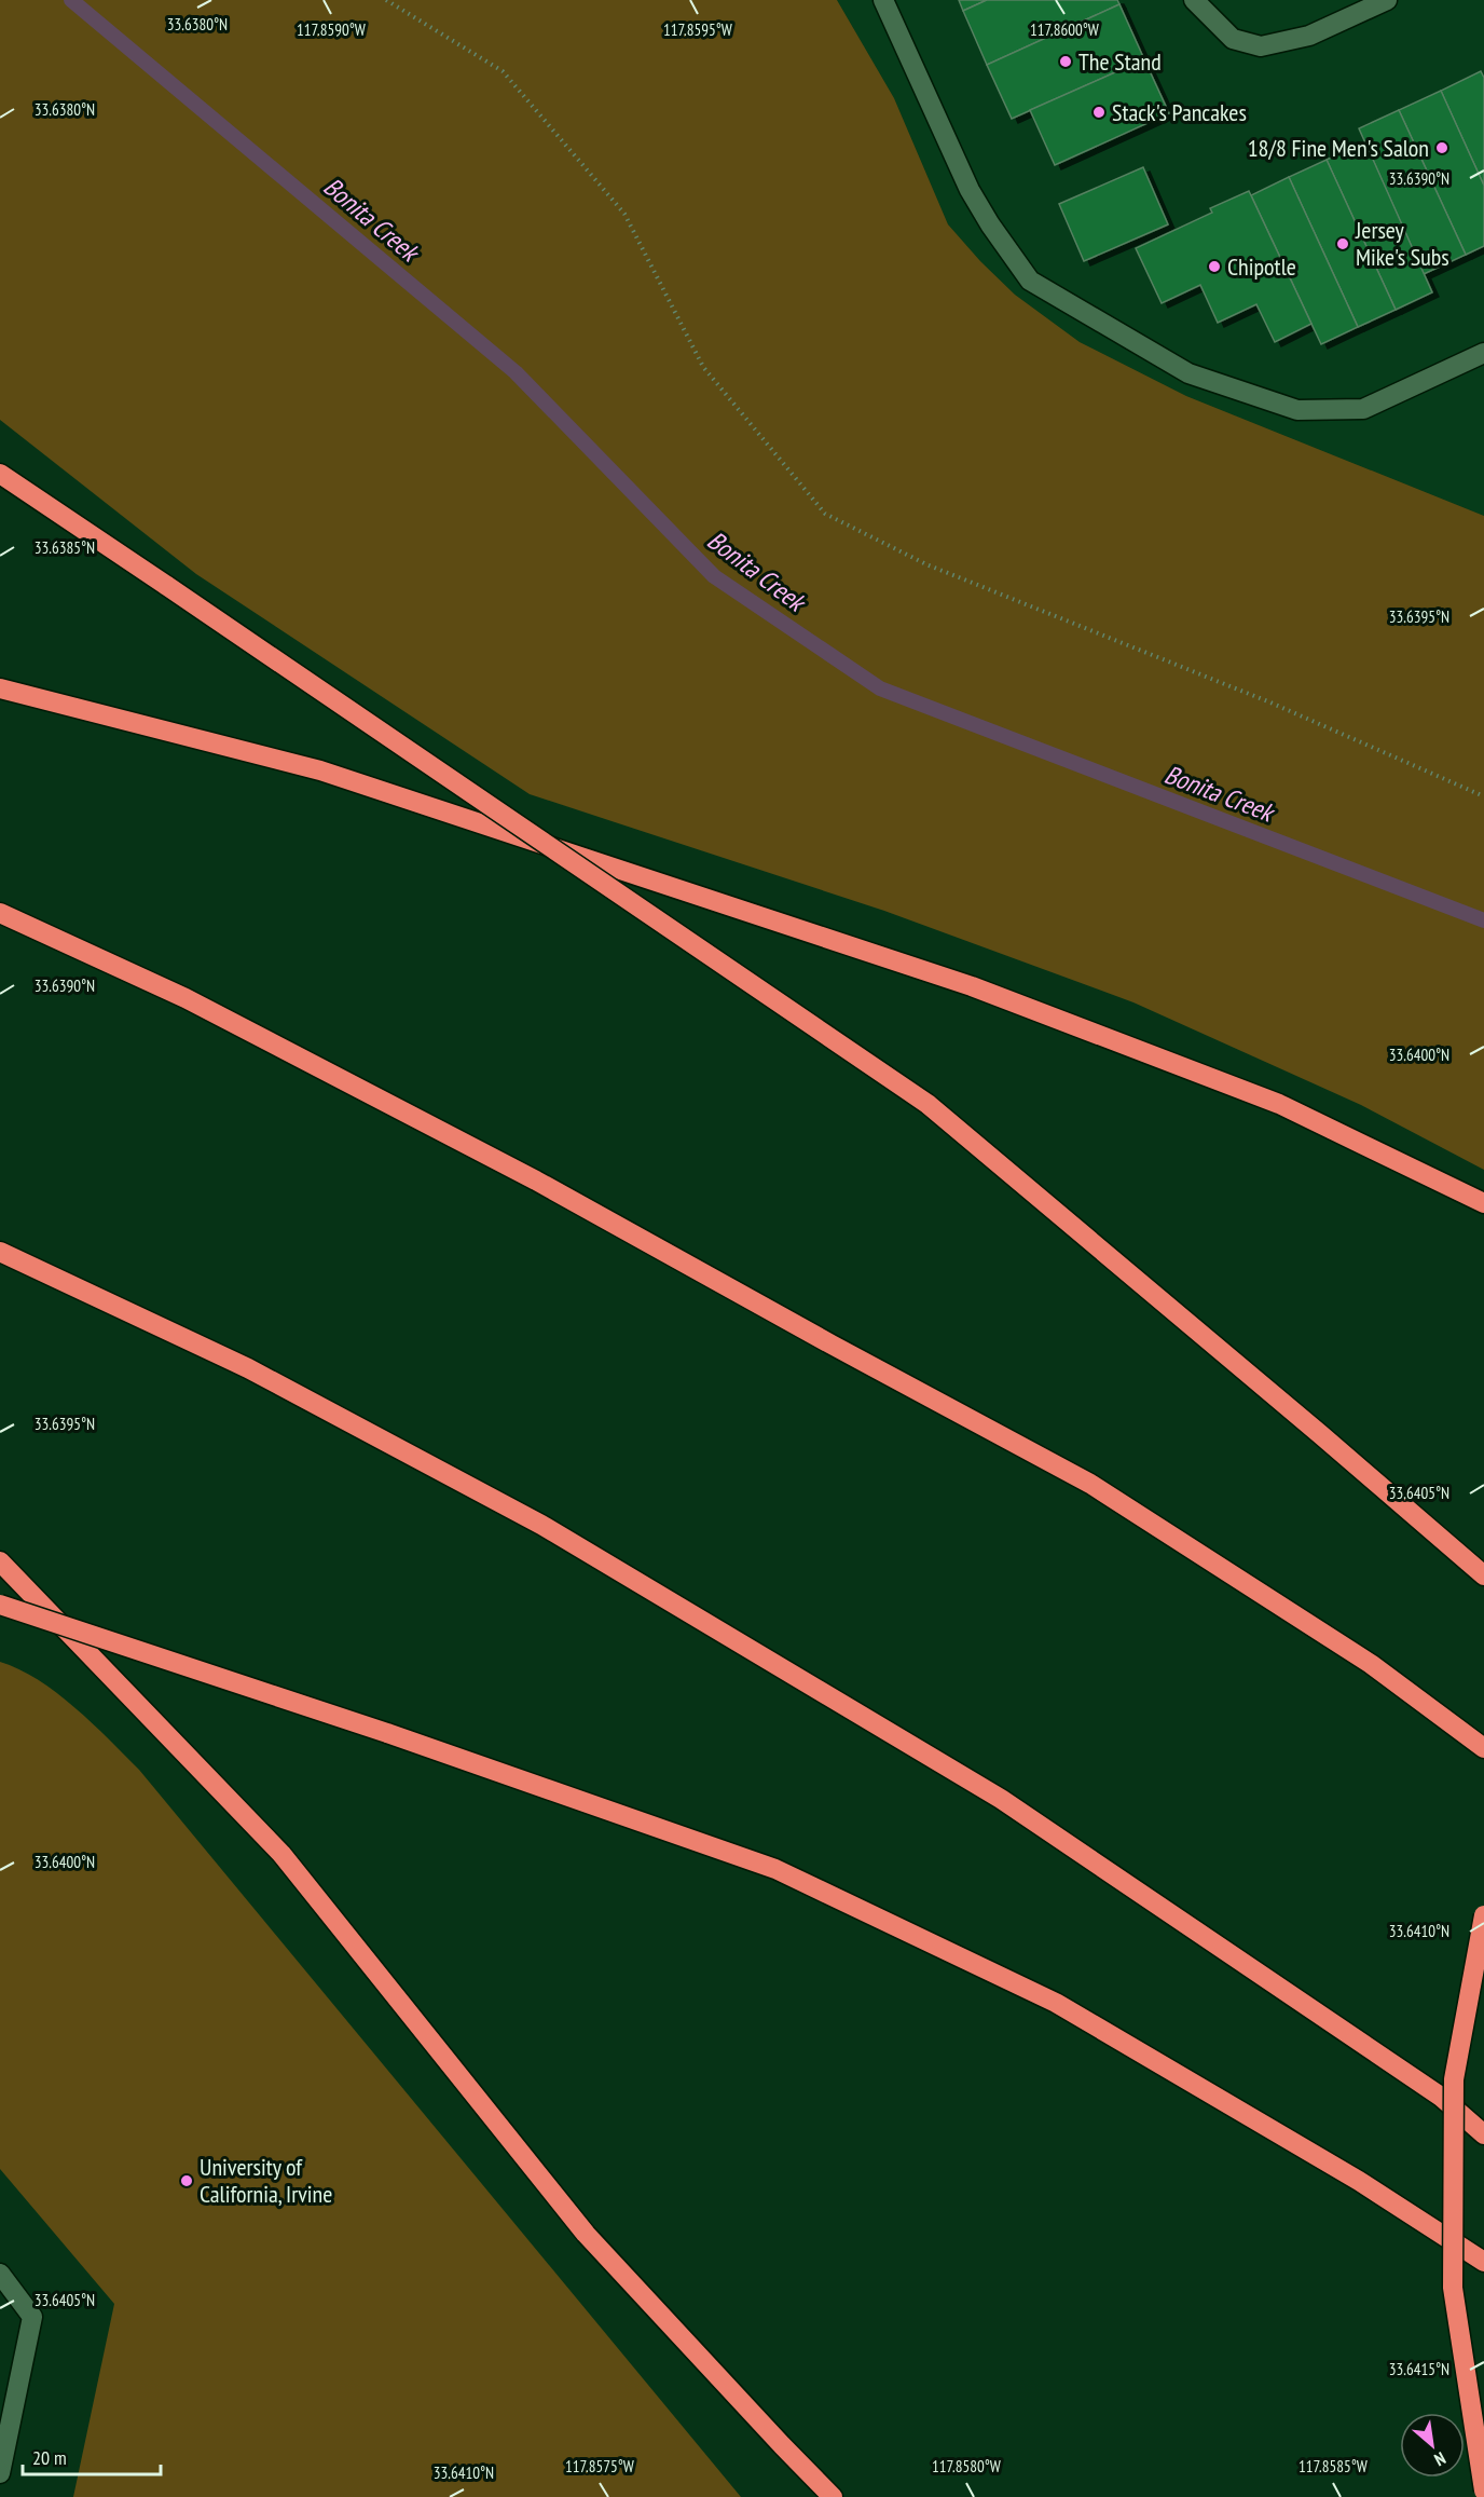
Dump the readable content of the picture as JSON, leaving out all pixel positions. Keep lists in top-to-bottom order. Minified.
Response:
{"water":["Bonita Creek"],"places":["The Stand","Stack's Pancakes","18/8 Fine Men's Salon","Jersey Mike's Subs","Chipotle","University of California, Irvine"],"scale_bar":"20 m","north":"bottom right","coordinates":["33.6380°N","117.8590°W","117.8595°W","117.8600°W","33.6390°N","33.6385°N","33.6395°N","33.6400°N","33.6405°N","33.6410°N","33.6415°N","117.8575°W","117.8580°W","117.8585°W"]}
